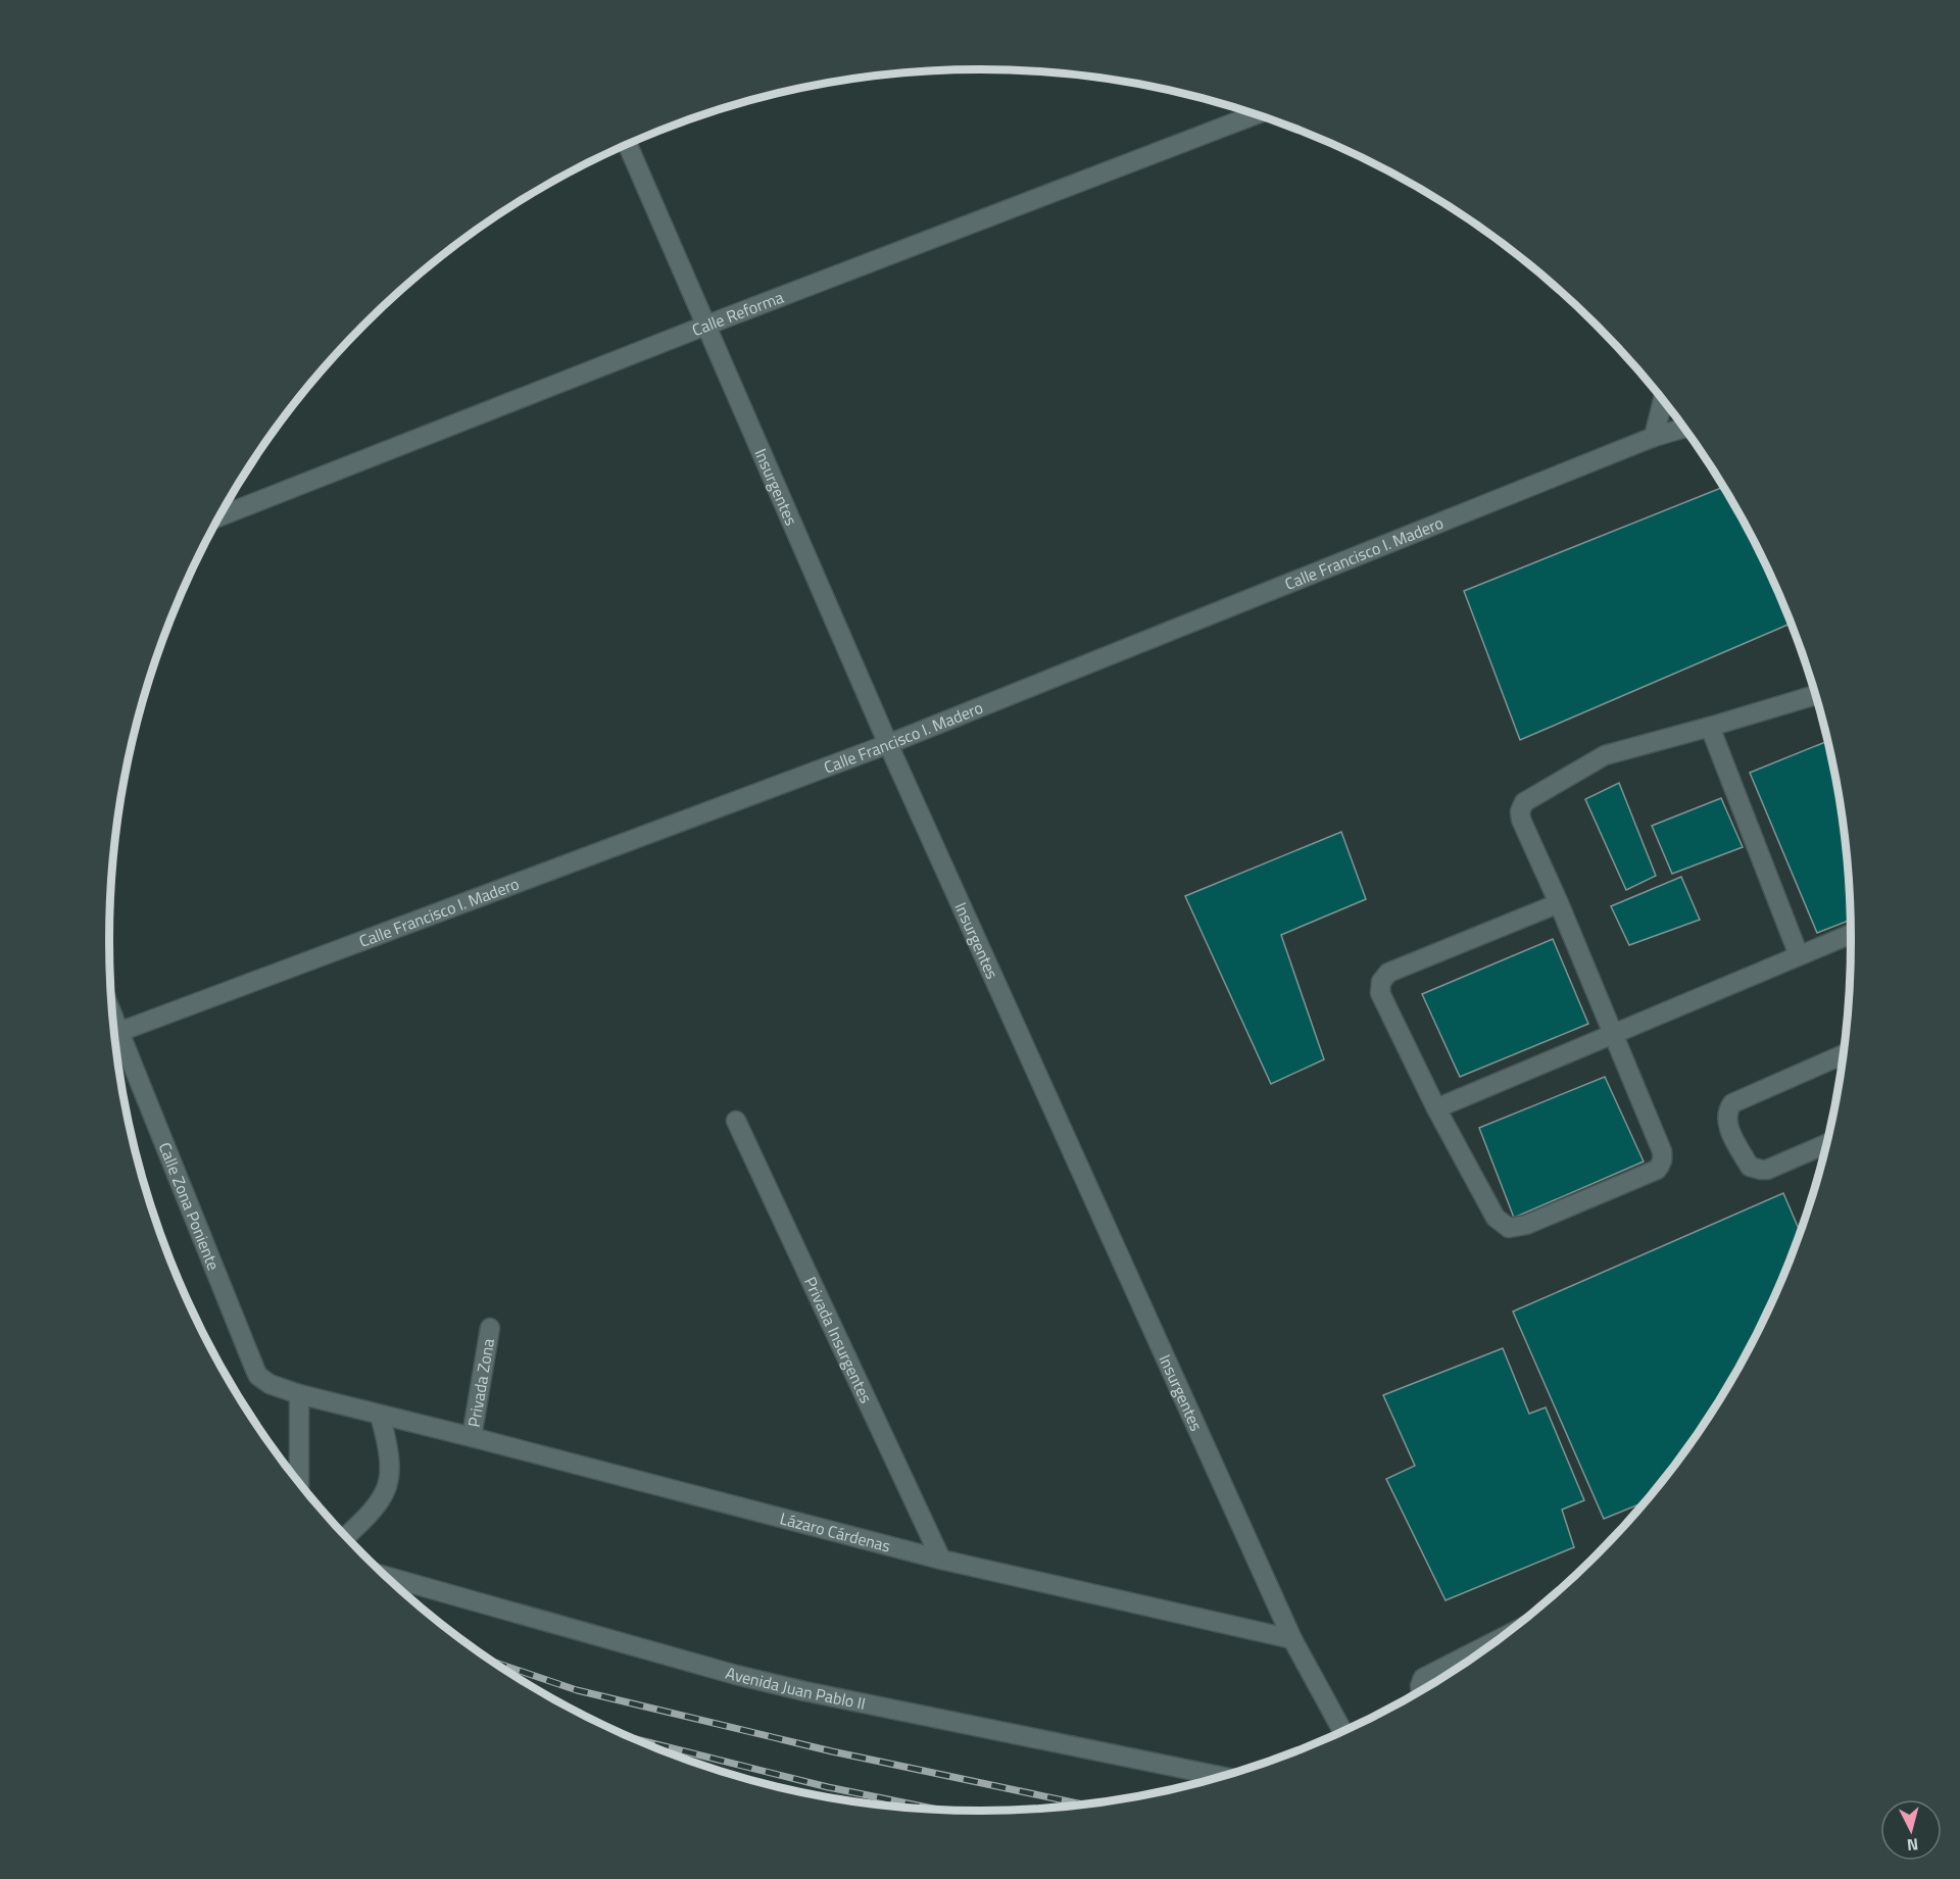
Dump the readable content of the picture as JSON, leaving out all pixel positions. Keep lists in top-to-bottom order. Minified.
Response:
{"streets":{"street":["Calle Reforma","Insurgentes","Calle Francisco I. Madero","Calle Zona Poniente","Privada Insurgentes","Privada Zona","Lázaro Cárdenas","Avenida Juan Pablo II"]},"crossings":[["Calle Reforma","Insurgentes"],["Insurgentes","Calle Francisco I. Madero"],["Insurgentes","Lázaro Cárdenas"],["Calle Francisco I. Madero","Calle Zona Poniente"],["Calle Zona Poniente","Lázaro Cárdenas"],["Privada Insurgentes","Lázaro Cárdenas"],["Privada Zona","Lázaro Cárdenas"]],"north":"bottom"}
